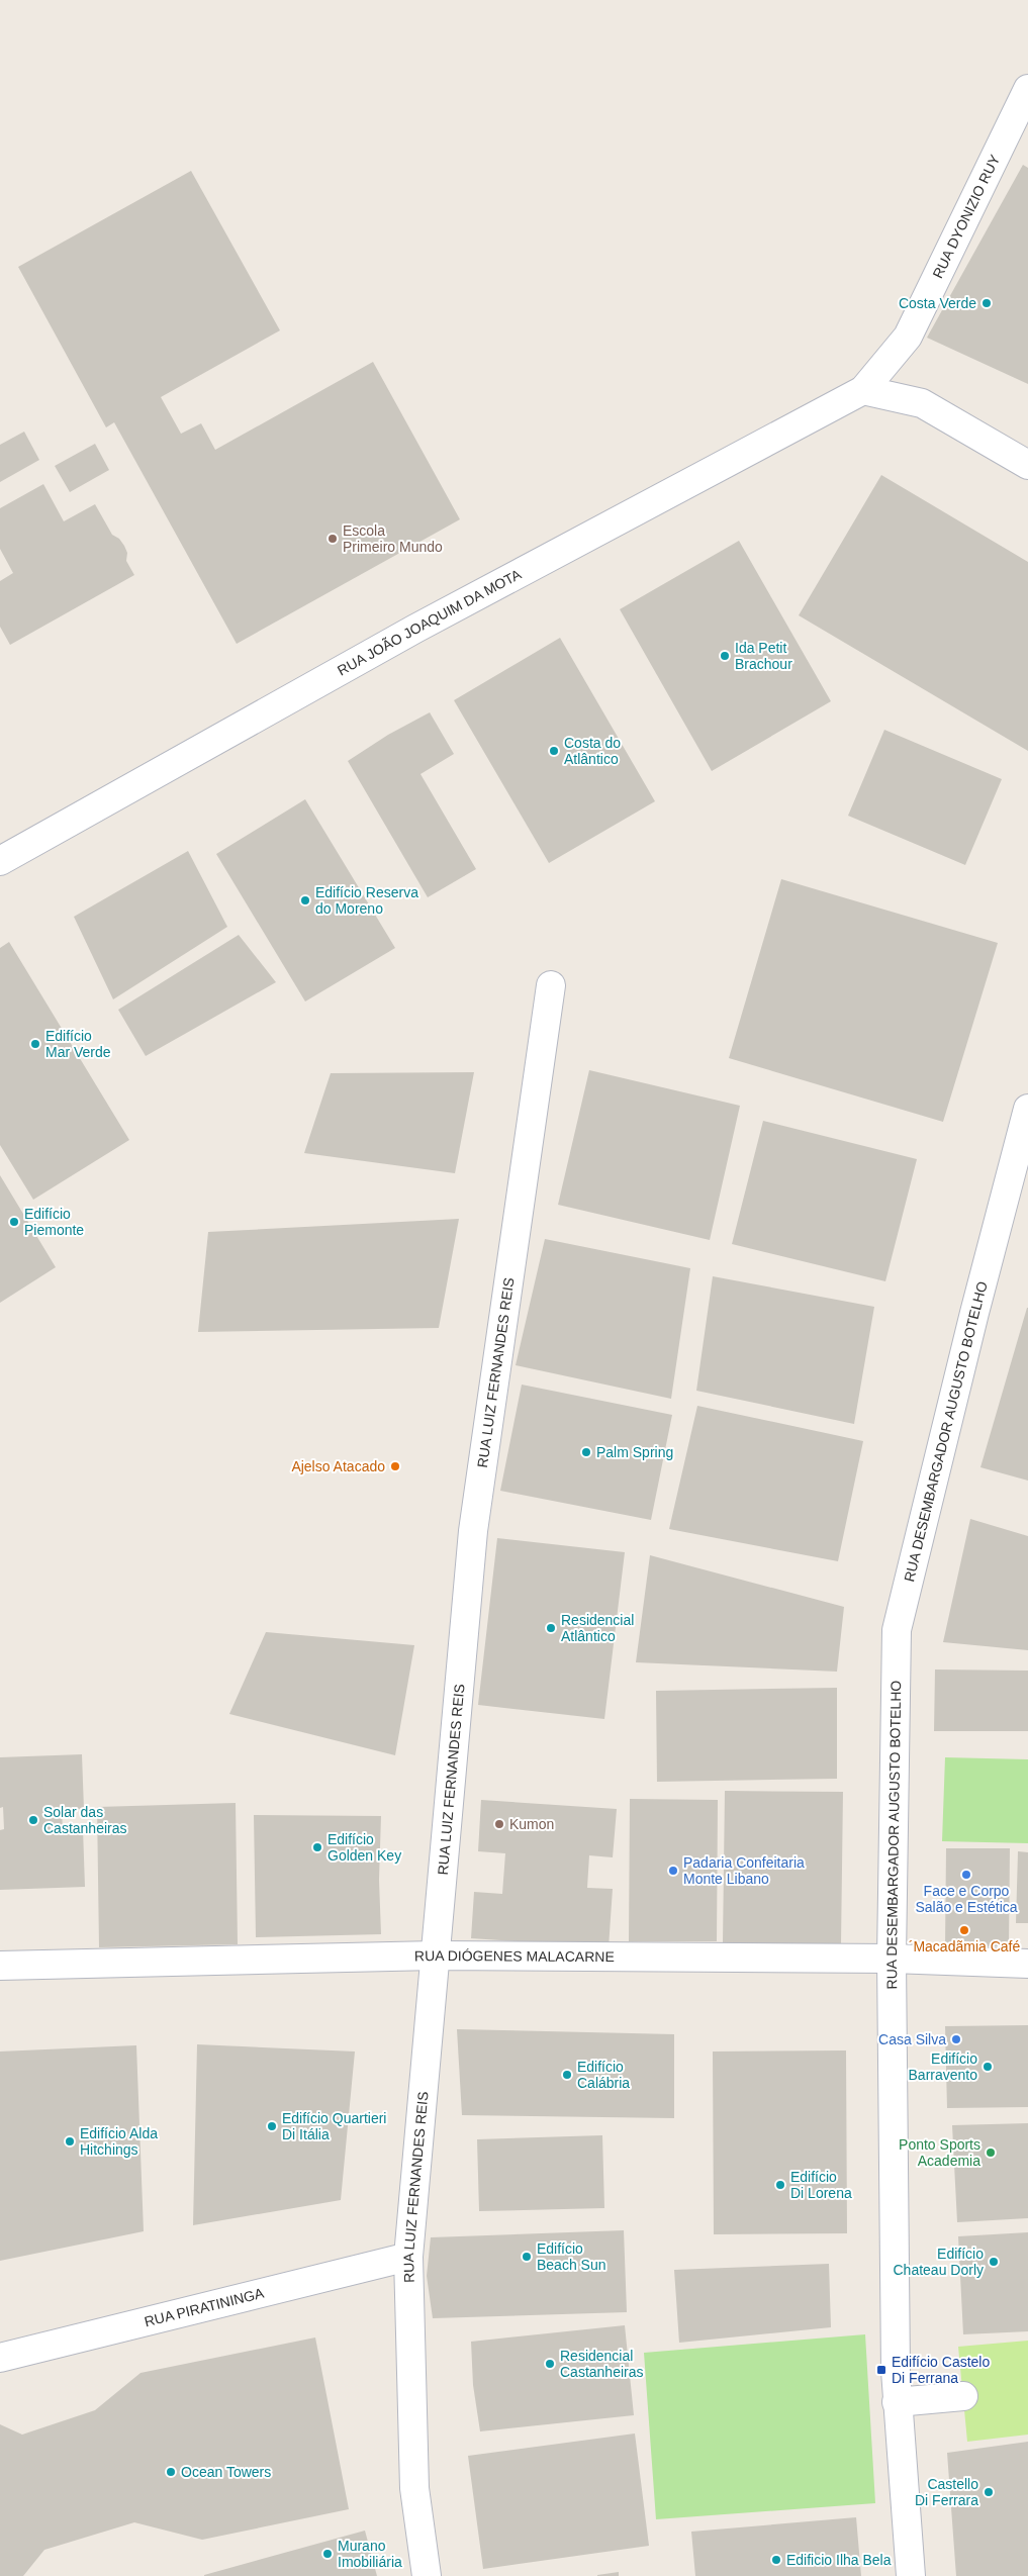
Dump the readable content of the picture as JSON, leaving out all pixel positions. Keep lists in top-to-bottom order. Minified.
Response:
{"streets":{"street":["RUA DYONIZIO RUY","RUA JOÃO JOAQUIM DA MOTA","RUA LUIZ FERNANDES REIS","RUA DESEMBARGADOR AUGUSTO BOTELHO","RUA DIÓGENES MALACARNE","RUA PIRATININGA"]},"crossings":[["RUA DYONIZIO RUY","RUA JOÃO JOAQUIM DA MOTA"],["RUA LUIZ FERNANDES REIS","RUA DIÓGENES MALACARNE"],["RUA LUIZ FERNANDES REIS","RUA PIRATININGA"],["RUA DESEMBARGADOR AUGUSTO BOTELHO","RUA DIÓGENES MALACARNE"]],"places":{"other":["Costa Verde","Escola Primeiro Mundo","Ida Petit Brachour","Costa do Atlântico","Edifício Reserva do Moreno","Edifício Mar Verde","Edifício Piemonte","Palm Spring","Ajelso Atacado","Residencial Atlântico","Solar das Castanheiras","Kumon","Edifício Golden Key","Padaria Confeitaria Monte Libano","Face e Corpo Salão e Estética","´Macadãmia Café","Casa Silva","Edifício Barravento","Edifício Calábria","Edifício Quartieri Di Itália","Edifício Alda Hitchings","Ponto Sports Academia","Edifício Di Lorena","Edifício Beach Sun","Edifício Chateau Dorly","Residencial Castanheiras","Ocean Towers","Castello Di Ferrara","Murano Imobiliária","Edificio Ilha Bela"],"transit":["Edifício Castelo Di Ferrana"]}}
